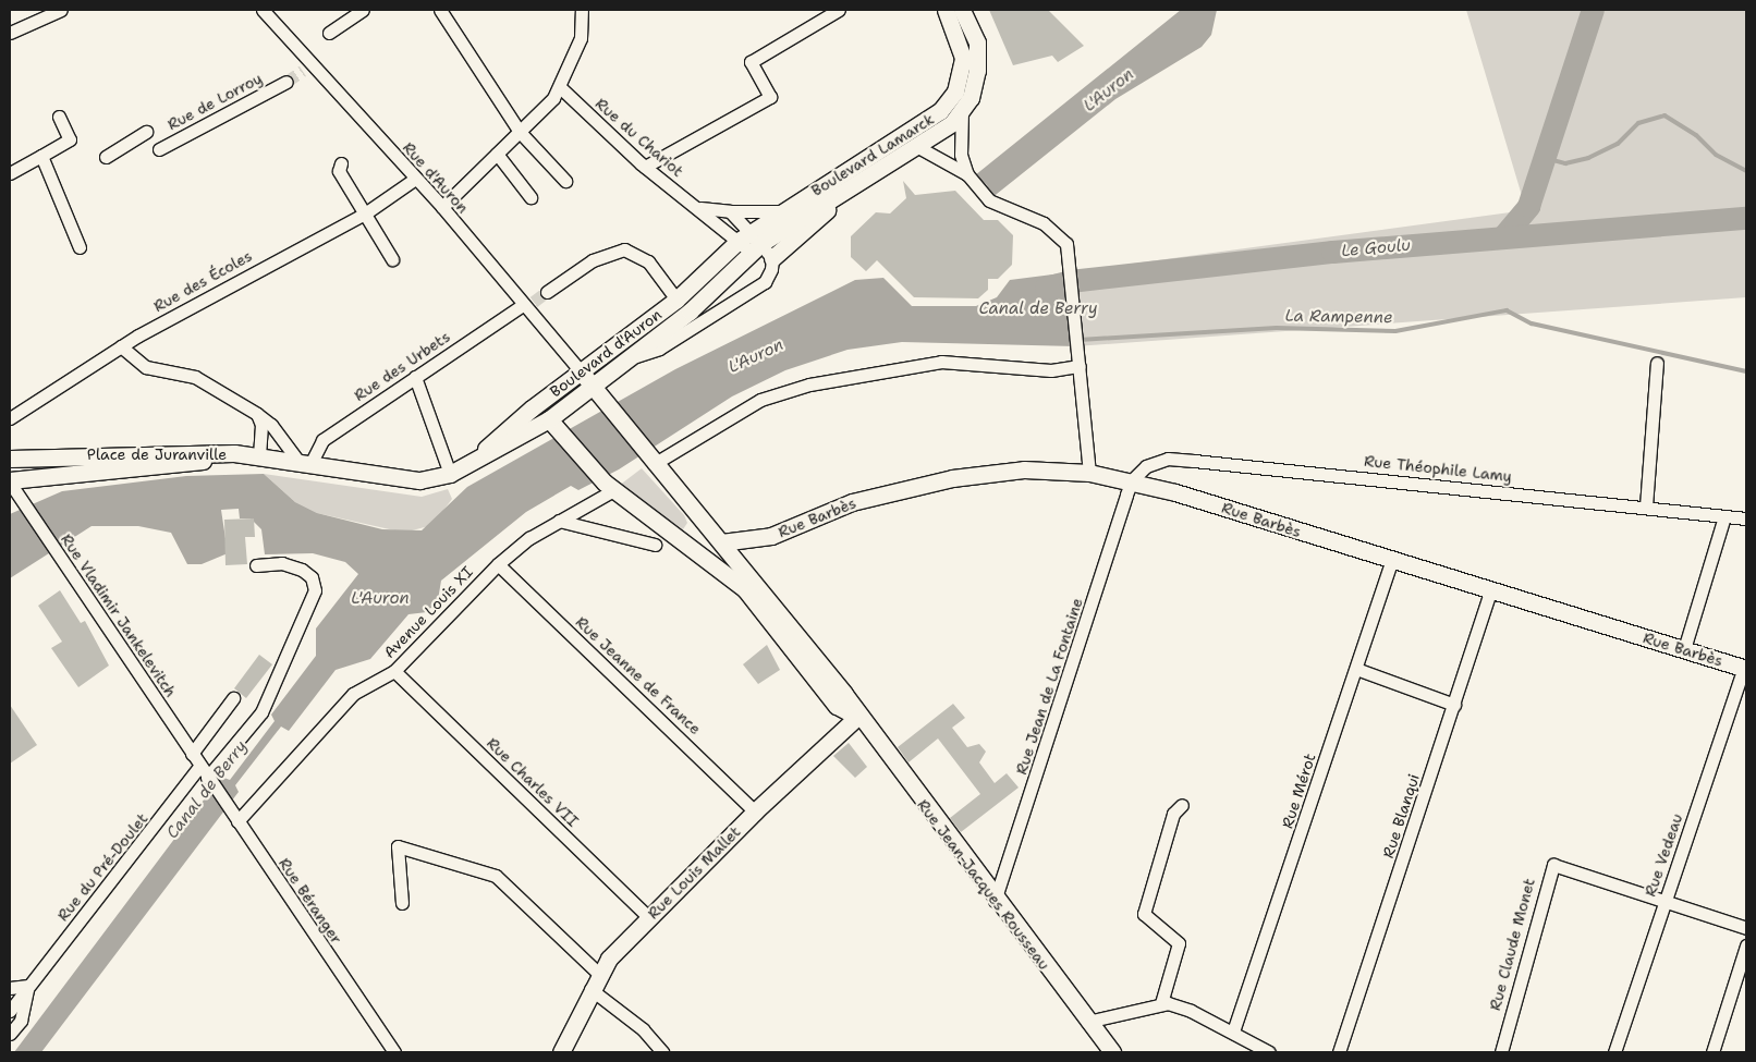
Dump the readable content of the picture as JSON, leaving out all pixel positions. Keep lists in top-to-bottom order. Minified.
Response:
{"streets":{"main road":["Boulevard Lamarck","Boulevard d'Auron","Place de Juranville","Rue Barbès","Rue Louis Mallet","Rue Jean-Jacques Rousseau"],"street":["Rue de Lorroy","Rue du Chariot","Rue d'Auron","Rue des Écoles","Rue des Urbets","Rue Théophile Lamy","Avenue Louis XI","Rue Vladimir Jankelevitch","Rue Jeanne de France","Rue Jean de La Fontaine","Rue Charles VII","Rue Mérot","Rue Blanqui","Rue Vedeau","Rue du Pré-Doulet","Rue Béranger","Rue Claude Monet"]},"crossings":[["Rue du Chariot","Boulevard Lamarck"],["Rue du Chariot","Boulevard d'Auron"],["Boulevard Lamarck","Boulevard d'Auron"],["Rue d'Auron","Rue des Écoles"],["Rue d'Auron","Boulevard d'Auron"],["Rue d'Auron","Rue des Urbets"],["Rue d'Auron","Rue Jean-Jacques Rousseau"],["Boulevard d'Auron","Rue des Urbets"],["Boulevard d'Auron","Place de Juranville"],["Boulevard d'Auron","Rue Jean-Jacques Rousseau"],["Place de Juranville","Rue Vladimir Jankelevitch"],["Rue Théophile Lamy","Rue Barbès"],["Rue Théophile Lamy","Rue Jean de La Fontaine"],["Rue Barbès","Rue Jean de La Fontaine"],["Rue Barbès","Rue Mérot"],["Rue Barbès","Rue Blanqui"],["Rue Barbès","Rue Vedeau"],["Rue Barbès","Rue Jean-Jacques Rousseau"],["Avenue Louis XI","Rue Jeanne de France"],["Avenue Louis XI","Rue Charles VII"],["Avenue Louis XI","Rue Jean-Jacques Rousseau"],["Avenue Louis XI","Rue Béranger"],["Rue Vladimir Jankelevitch","Rue du Pré-Doulet"],["Rue Vladimir Jankelevitch","Rue Béranger"],["Rue Jeanne de France","Rue Louis Mallet"],["Rue Jean de La Fontaine","Rue Jean-Jacques Rousseau"],["Rue Charles VII","Rue Louis Mallet"],["Rue Vedeau","Rue Claude Monet"],["Rue du Pré-Doulet","Rue Béranger"],["Rue Louis Mallet","Rue Jean-Jacques Rousseau"]],"water":["L'Auron","Le Goulu","Canal de Berry","La Rampenne"]}
